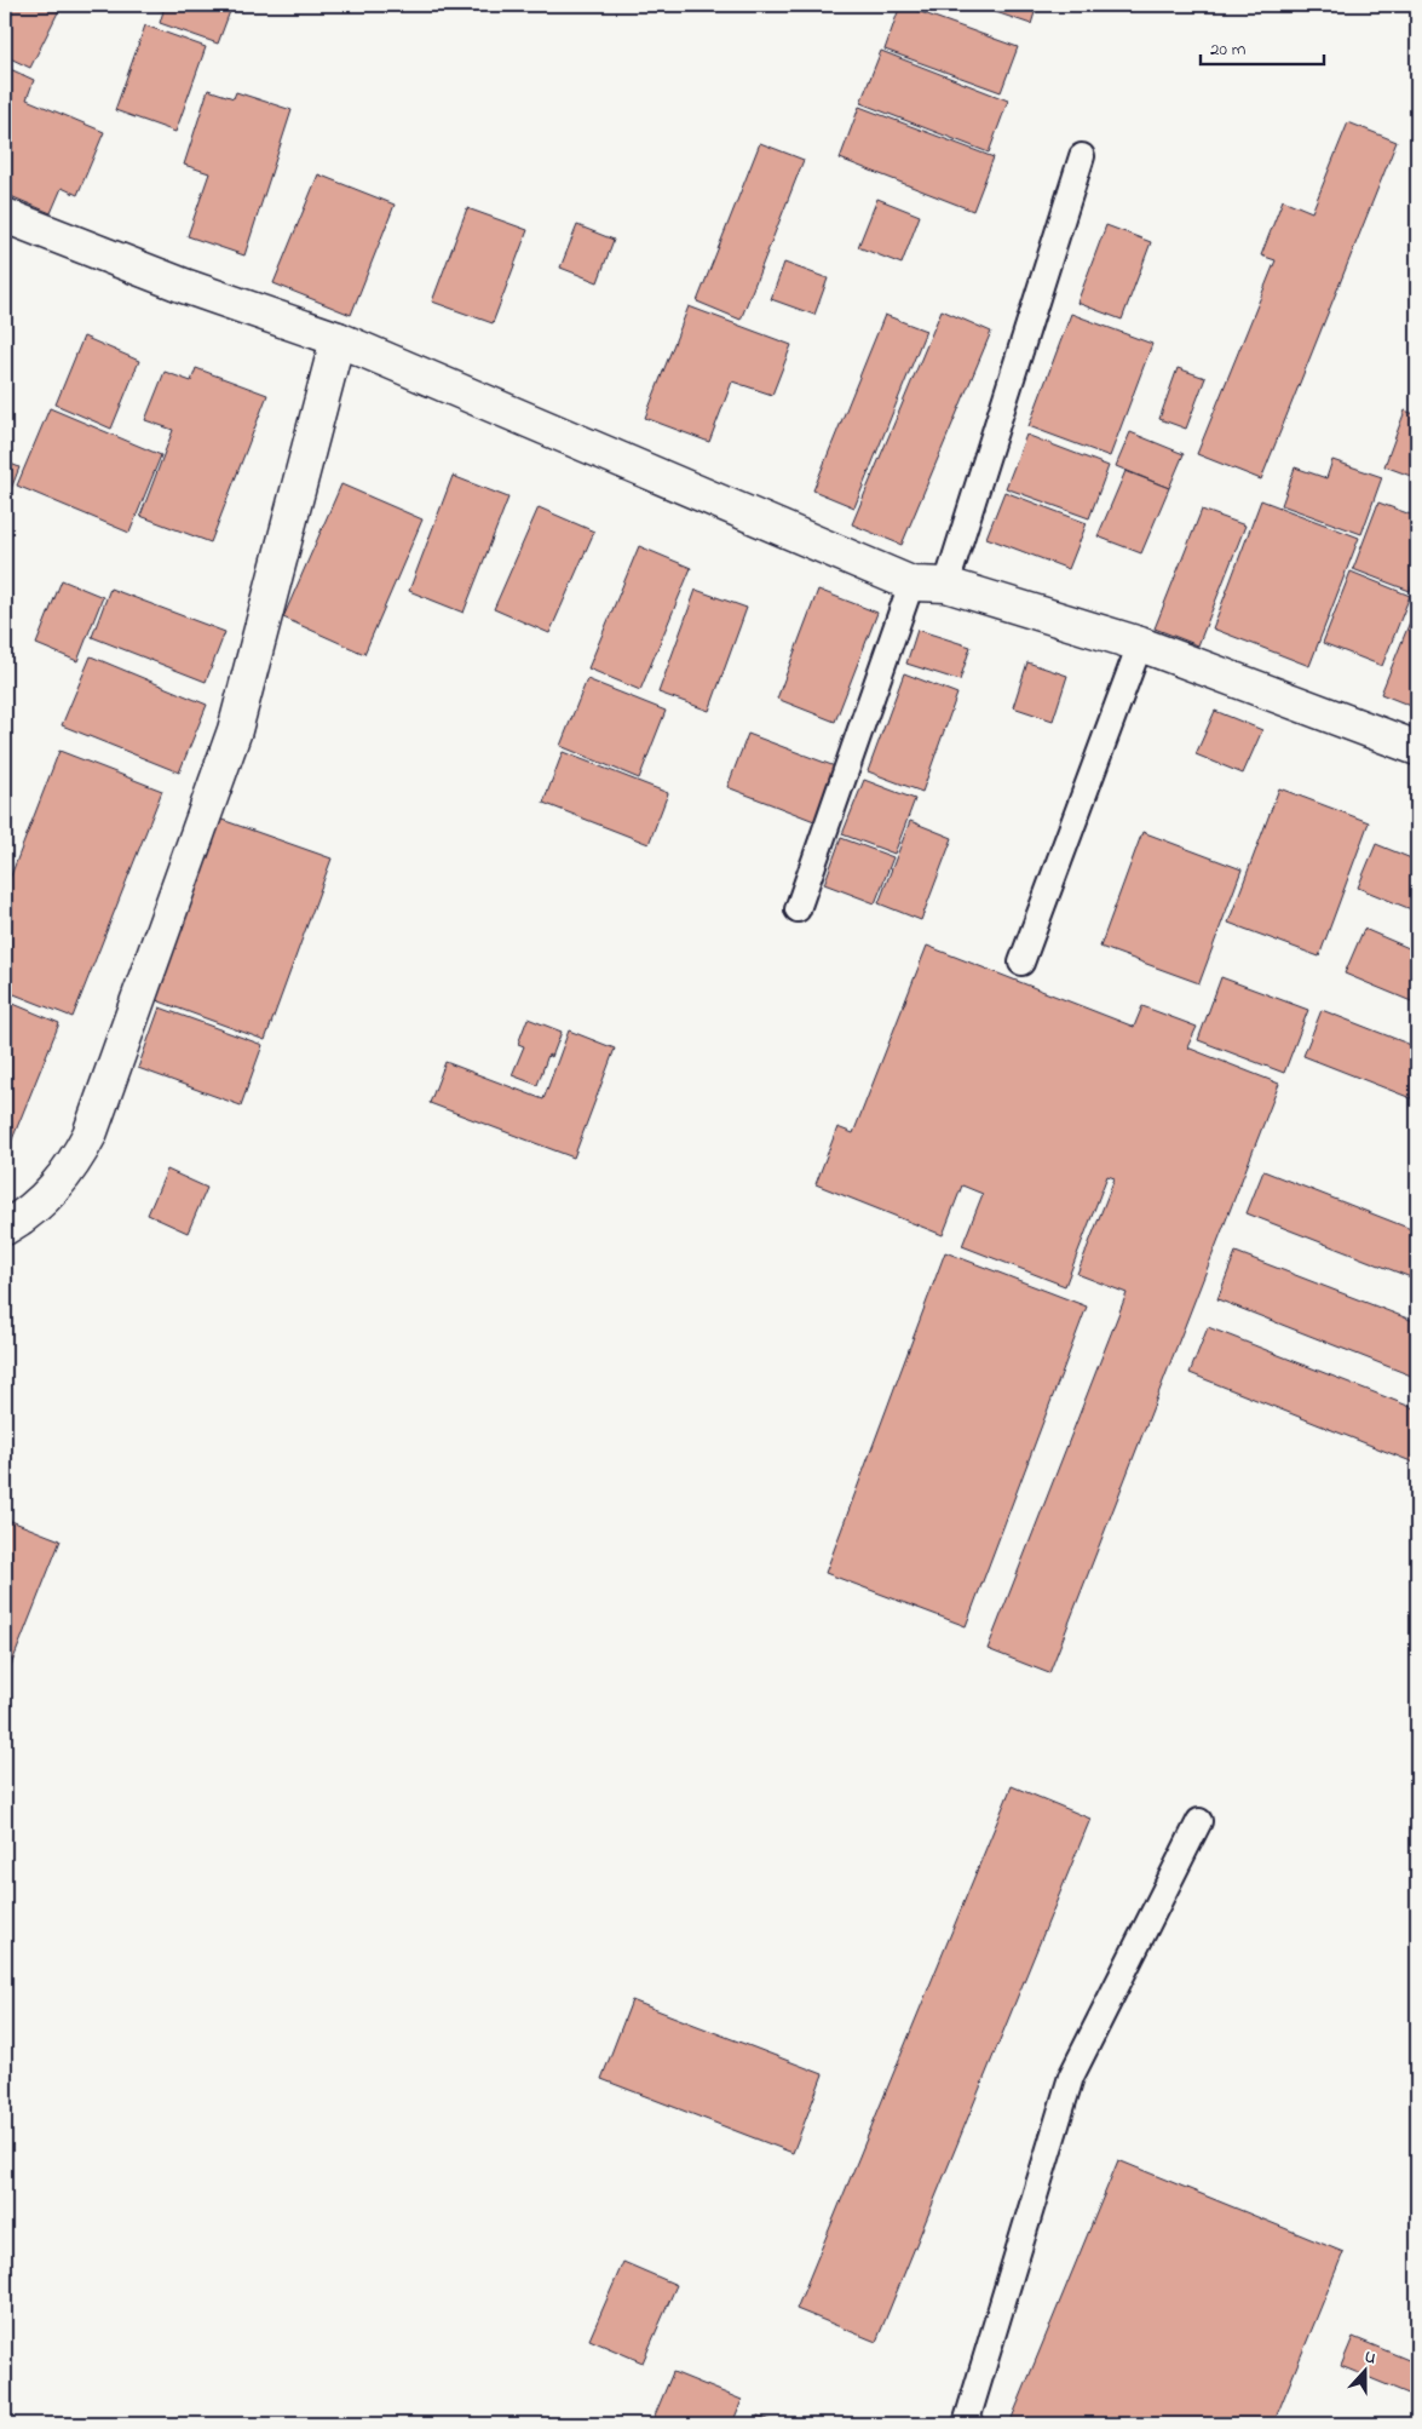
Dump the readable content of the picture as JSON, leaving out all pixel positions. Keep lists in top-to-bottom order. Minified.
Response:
{"scale_bar":"20 m","north":"top"}
